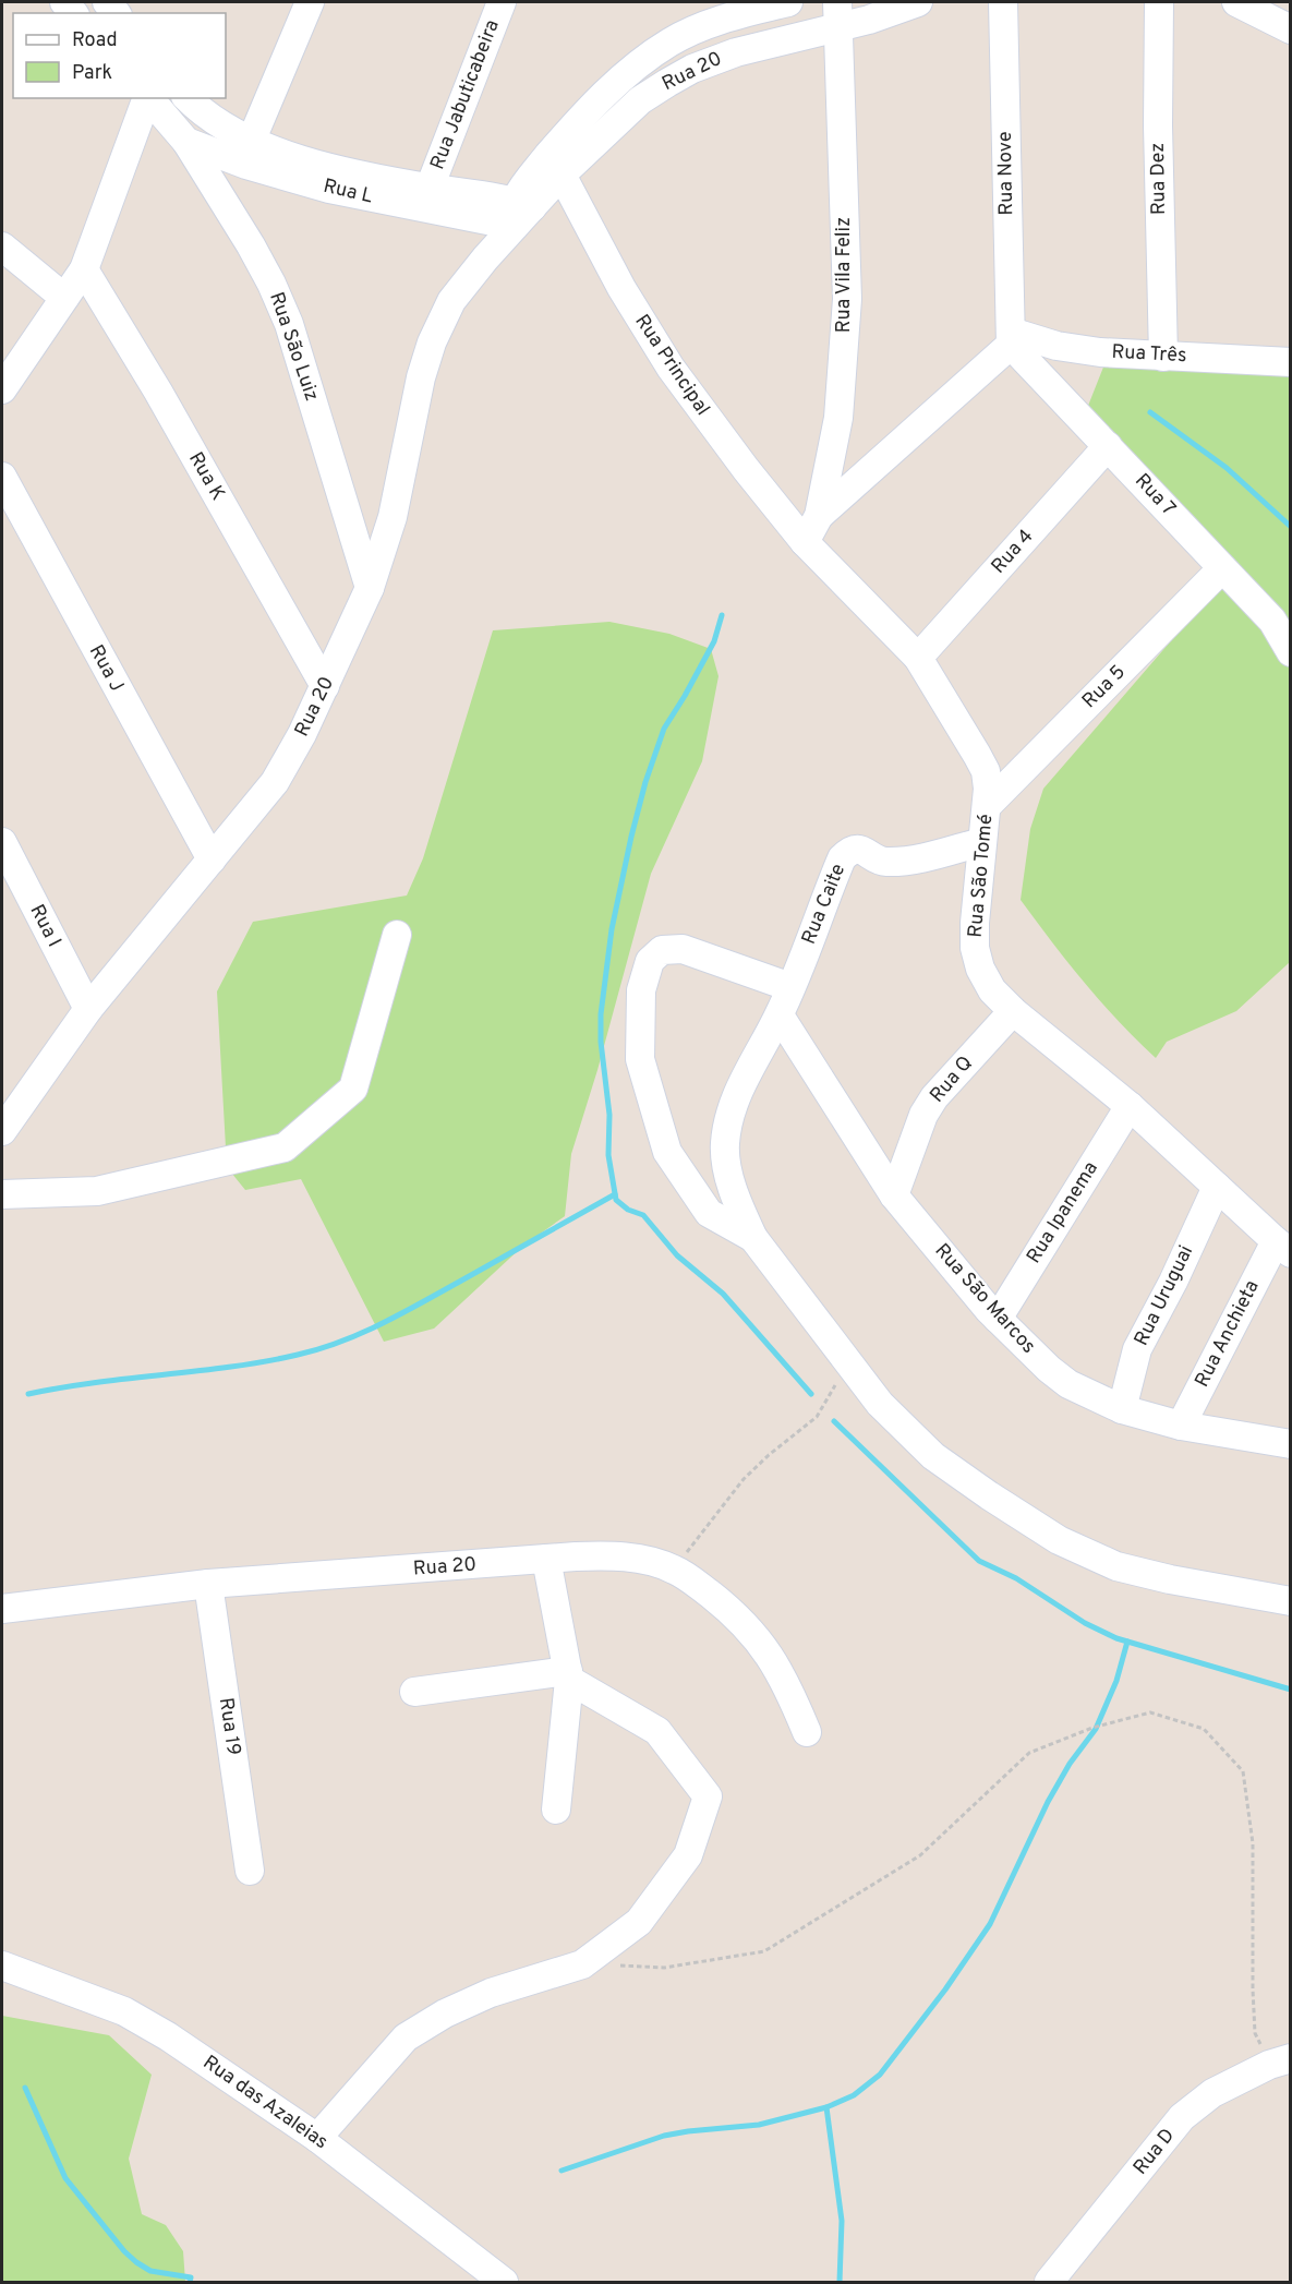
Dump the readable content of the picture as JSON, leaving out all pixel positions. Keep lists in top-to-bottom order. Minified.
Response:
{"streets":{"street":["Rua 20","Rua Jabuticabeira","Rua Nove","Rua Dez","Rua L","Rua Vila Feliz","Rua São Luiz","Rua Três","Rua Principal","Rua K","Rua 7","Rua 4","Rua J","Rua 5","Rua São Tomé","Rua Caite","Rua I","Rua Q","Rua Ipanema","Rua Uruguai","Rua São Marcos","Rua Anchieta","Rua 19","Rua das Azaleias","Rua D"]},"crossings":[["Rua 20","Rua L"],["Rua 20","Rua Vila Feliz"],["Rua 20","Rua São Luiz"],["Rua 20","Rua Principal"],["Rua 20","Rua K"],["Rua 20","Rua J"],["Rua 20","Rua I"],["Rua 20","Rua 19"],["Rua Nove","Rua Três"],["Rua Nove","Rua 7"],["Rua Dez","Rua Três"],["Rua L","Rua São Luiz"],["Rua Vila Feliz","Rua Principal"],["Rua Vila Feliz","Rua São Tomé"],["Rua São Luiz","Rua K"],["Rua Três","Rua 7"],["Rua Principal","Rua São Tomé"],["Rua 7","Rua 4"],["Rua 7","Rua 5"],["Rua 4","Rua São Tomé"],["Rua 5","Rua São Tomé"],["Rua São Tomé","Rua Caite"],["Rua São Tomé","Rua Q"],["Rua São Tomé","Rua Ipanema"],["Rua São Tomé","Rua Uruguai"],["Rua São Tomé","Rua Anchieta"],["Rua Caite","Rua São Marcos"],["Rua Q","Rua São Marcos"],["Rua Ipanema","Rua São Marcos"],["Rua Uruguai","Rua São Marcos"],["Rua São Marcos","Rua Anchieta"]],"legend":["Road","Park"]}
